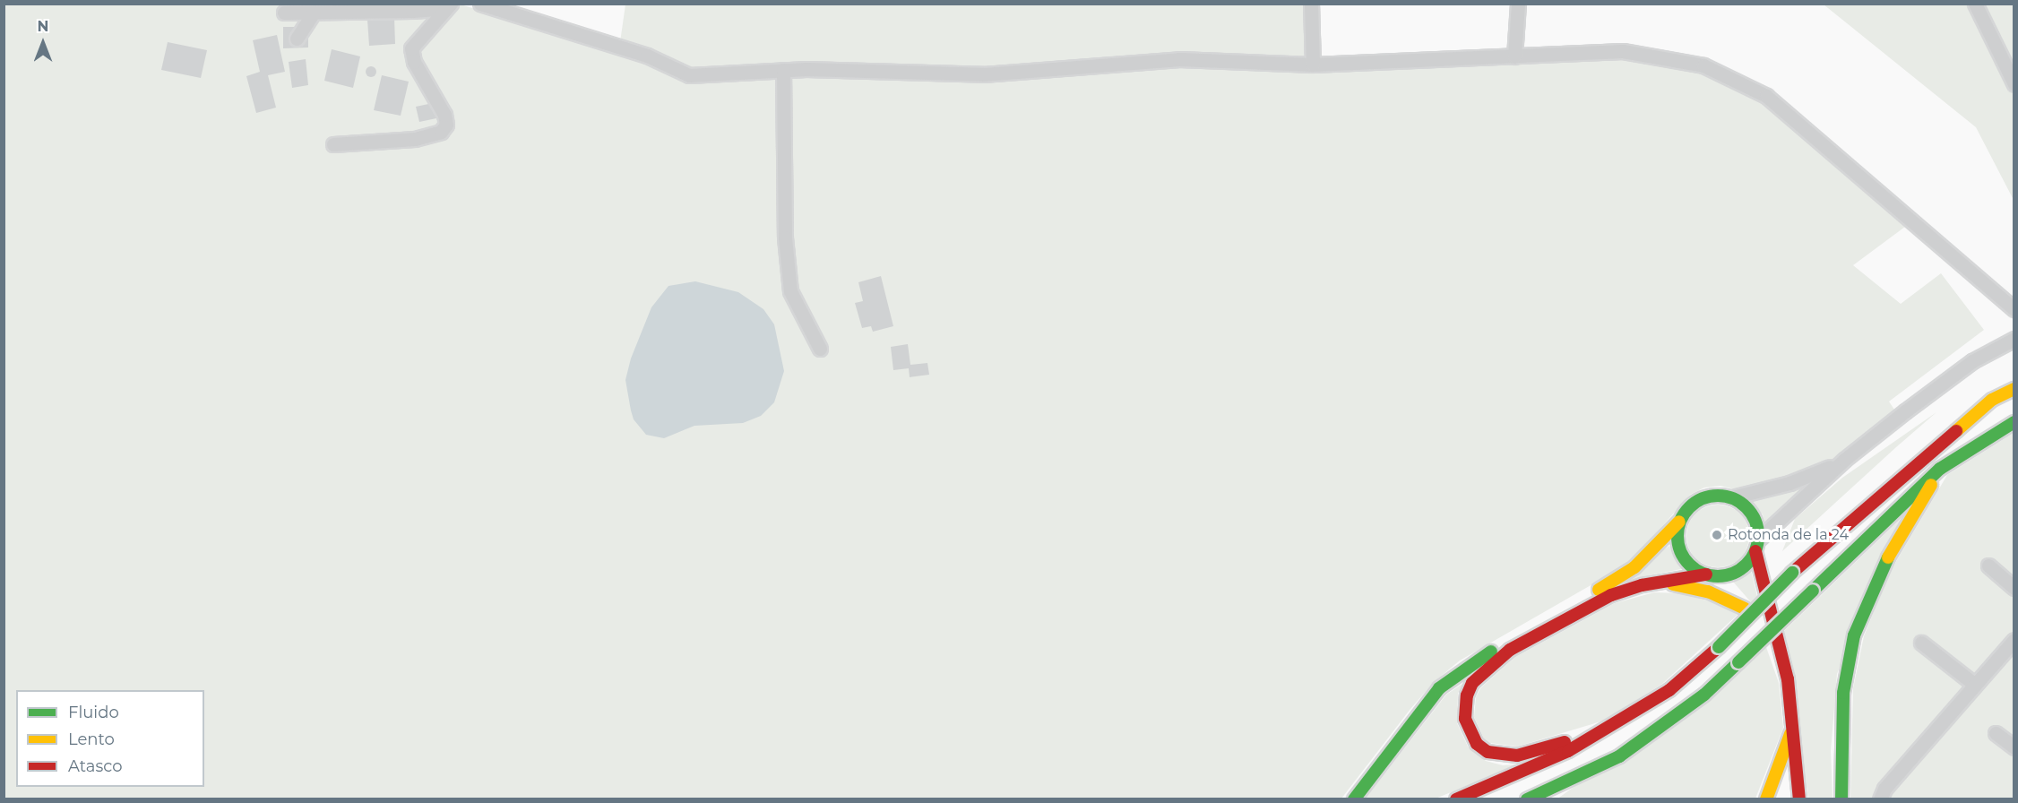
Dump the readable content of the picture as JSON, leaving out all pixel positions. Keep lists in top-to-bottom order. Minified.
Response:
{"places":["Rotonda de la 24"],"legend":["Fluido","Lento","Atasco"],"north":"top"}
